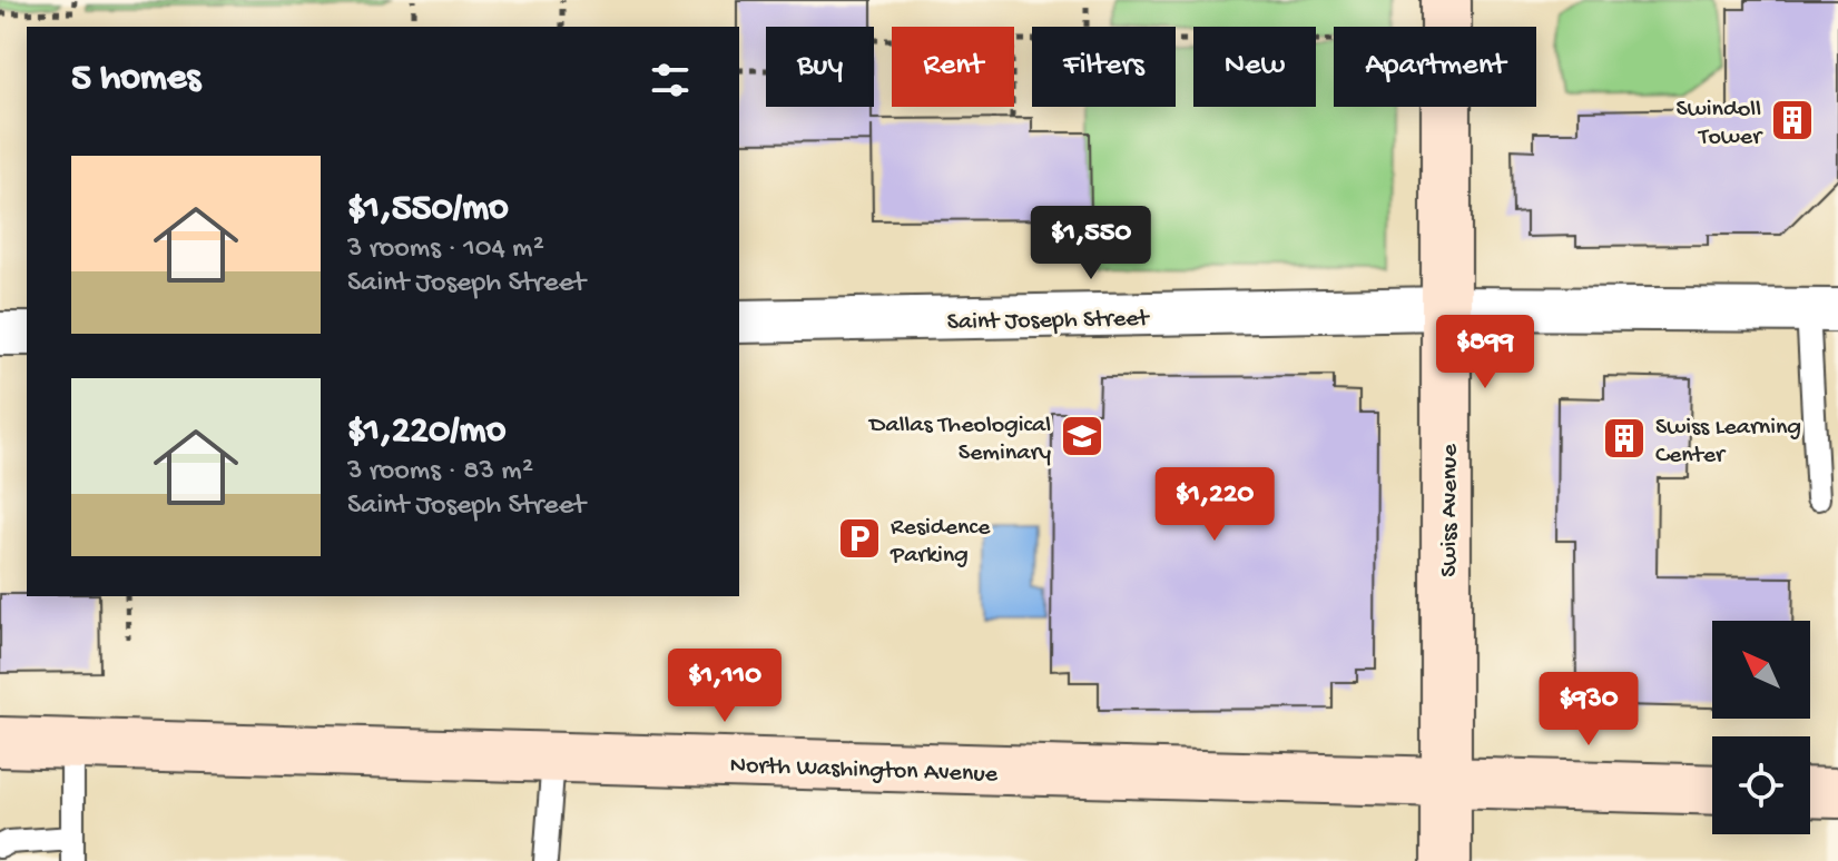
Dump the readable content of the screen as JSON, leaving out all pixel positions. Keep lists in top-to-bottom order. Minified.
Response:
{"streets":{"street":["Saint Joseph Street","Swiss Avenue","North Washington Avenue"]},"crossings":[["Saint Joseph Street","Swiss Avenue"],["Swiss Avenue","North Washington Avenue"]],"places":{"building":["Swindoll Tower","Swiss Learning Center"],"school or university":["Dallas Theological Seminary"],"parking":["Residence Parking"]},"north":"top left","page":{"chip":["Buy","Rent","Filters","New","Apartment"],"heading":"5 homes","list":[{"name":"$1,550/mo","note":"3 rooms · 104 m² · Saint Joseph Street"},{"name":"$1,220/mo","note":"3 rooms · 83 m² · Saint Joseph Street"}],"price":["$1,550","$899","$1,220","$1,110","$930"]}}
